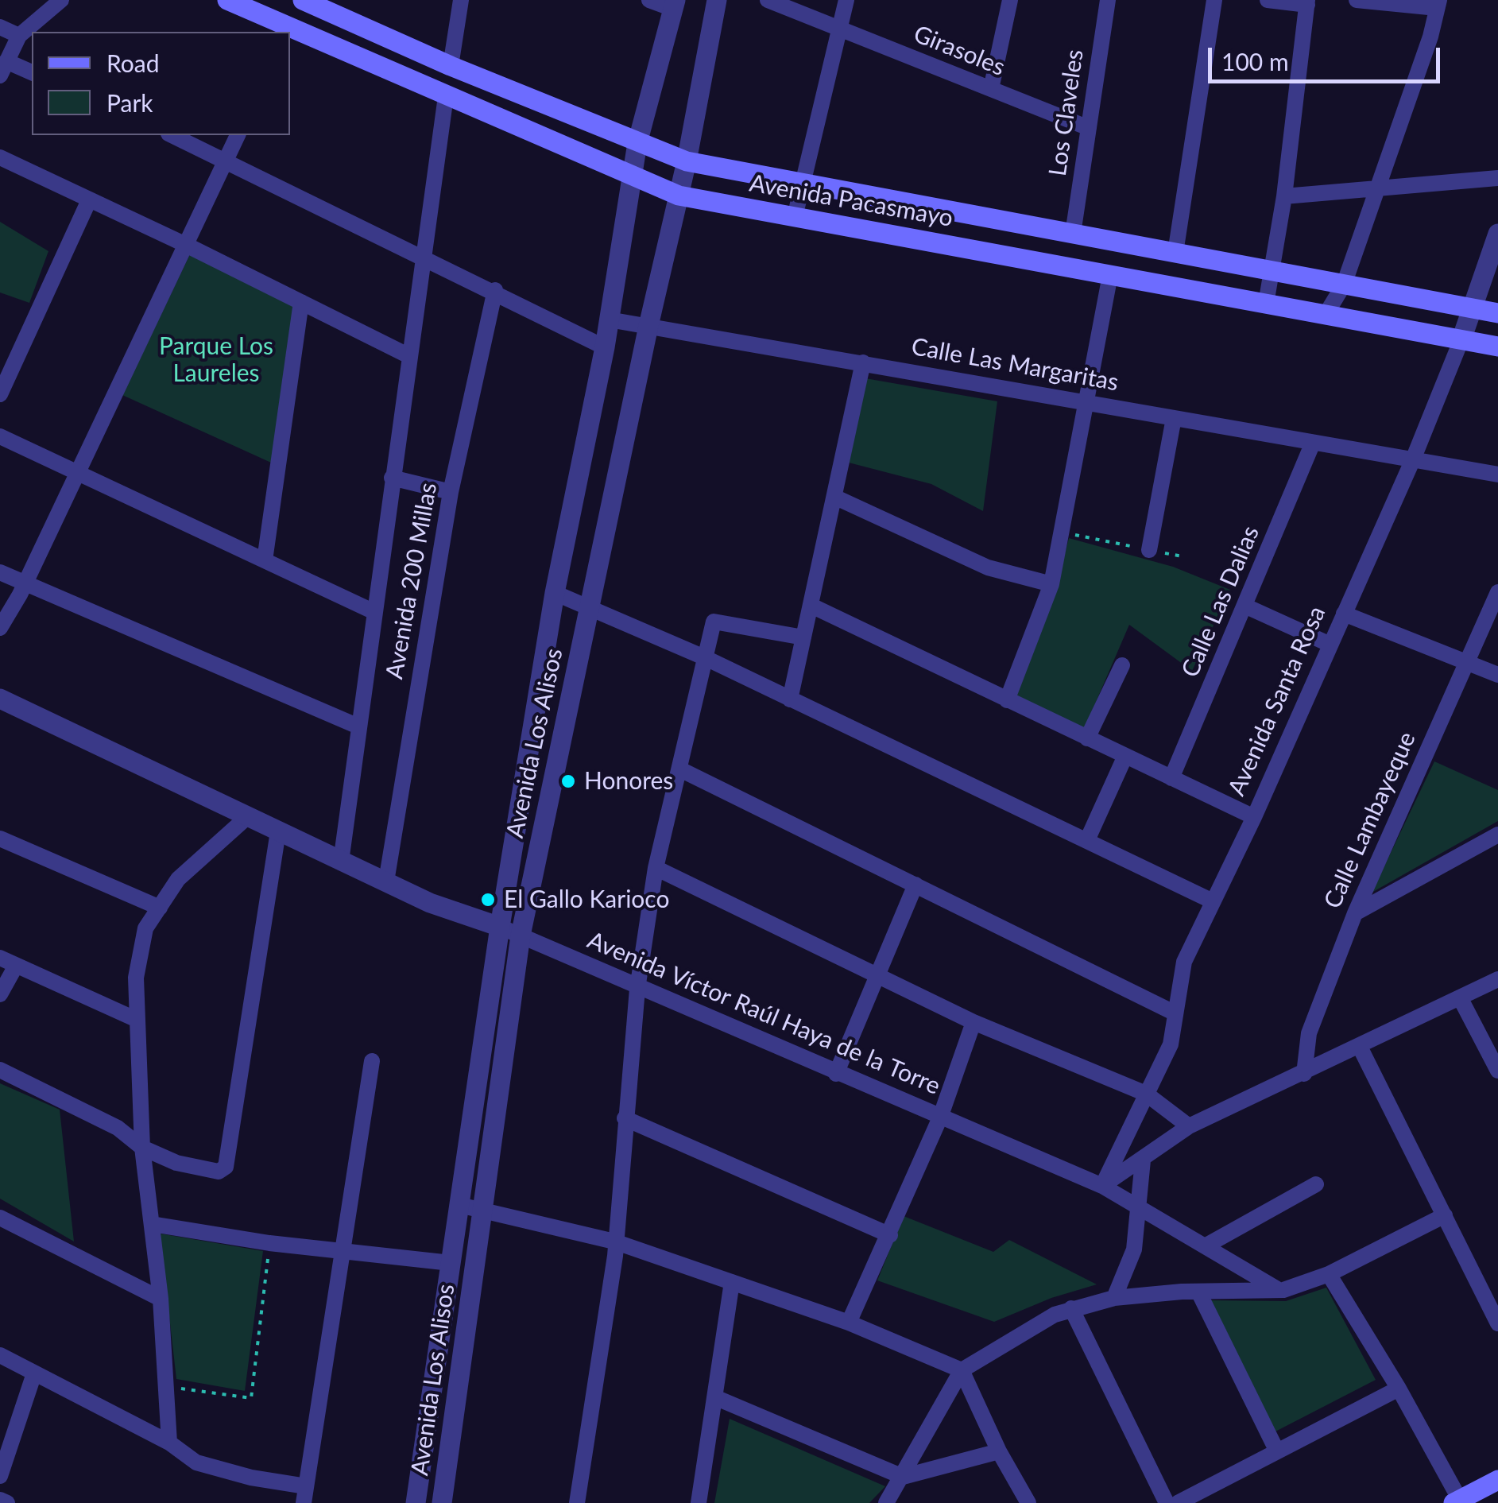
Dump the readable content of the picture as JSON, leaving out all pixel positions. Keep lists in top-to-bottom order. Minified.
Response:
{"streets":{"main road":["Avenida Pacasmayo"],"street":["Girasoles","Los Claveles","Calle Las Margaritas","Avenida 200 Millas","Calle Las Dalias","Avenida Santa Rosa","Avenida Los Alisos","Calle Lambayeque","Avenida Víctor Raúl Haya de la Torre"]},"crossings":[["Girasoles","Los Claveles"],["Los Claveles","Avenida Pacasmayo"],["Avenida Pacasmayo","Avenida Santa Rosa"],["Avenida Pacasmayo","Avenida Los Alisos"],["Calle Las Margaritas","Calle Las Dalias"],["Calle Las Margaritas","Avenida Santa Rosa"],["Calle Las Margaritas","Avenida Los Alisos"],["Avenida 200 Millas","Avenida Víctor Raúl Haya de la Torre"],["Avenida Santa Rosa","Avenida Víctor Raúl Haya de la Torre"],["Avenida Los Alisos","Avenida Víctor Raúl Haya de la Torre"]],"parks":["Parque Los Laureles"],"places":["Honores","El Gallo Karioco"],"legend":["Road","Park"],"scale_bar":"100 m"}
